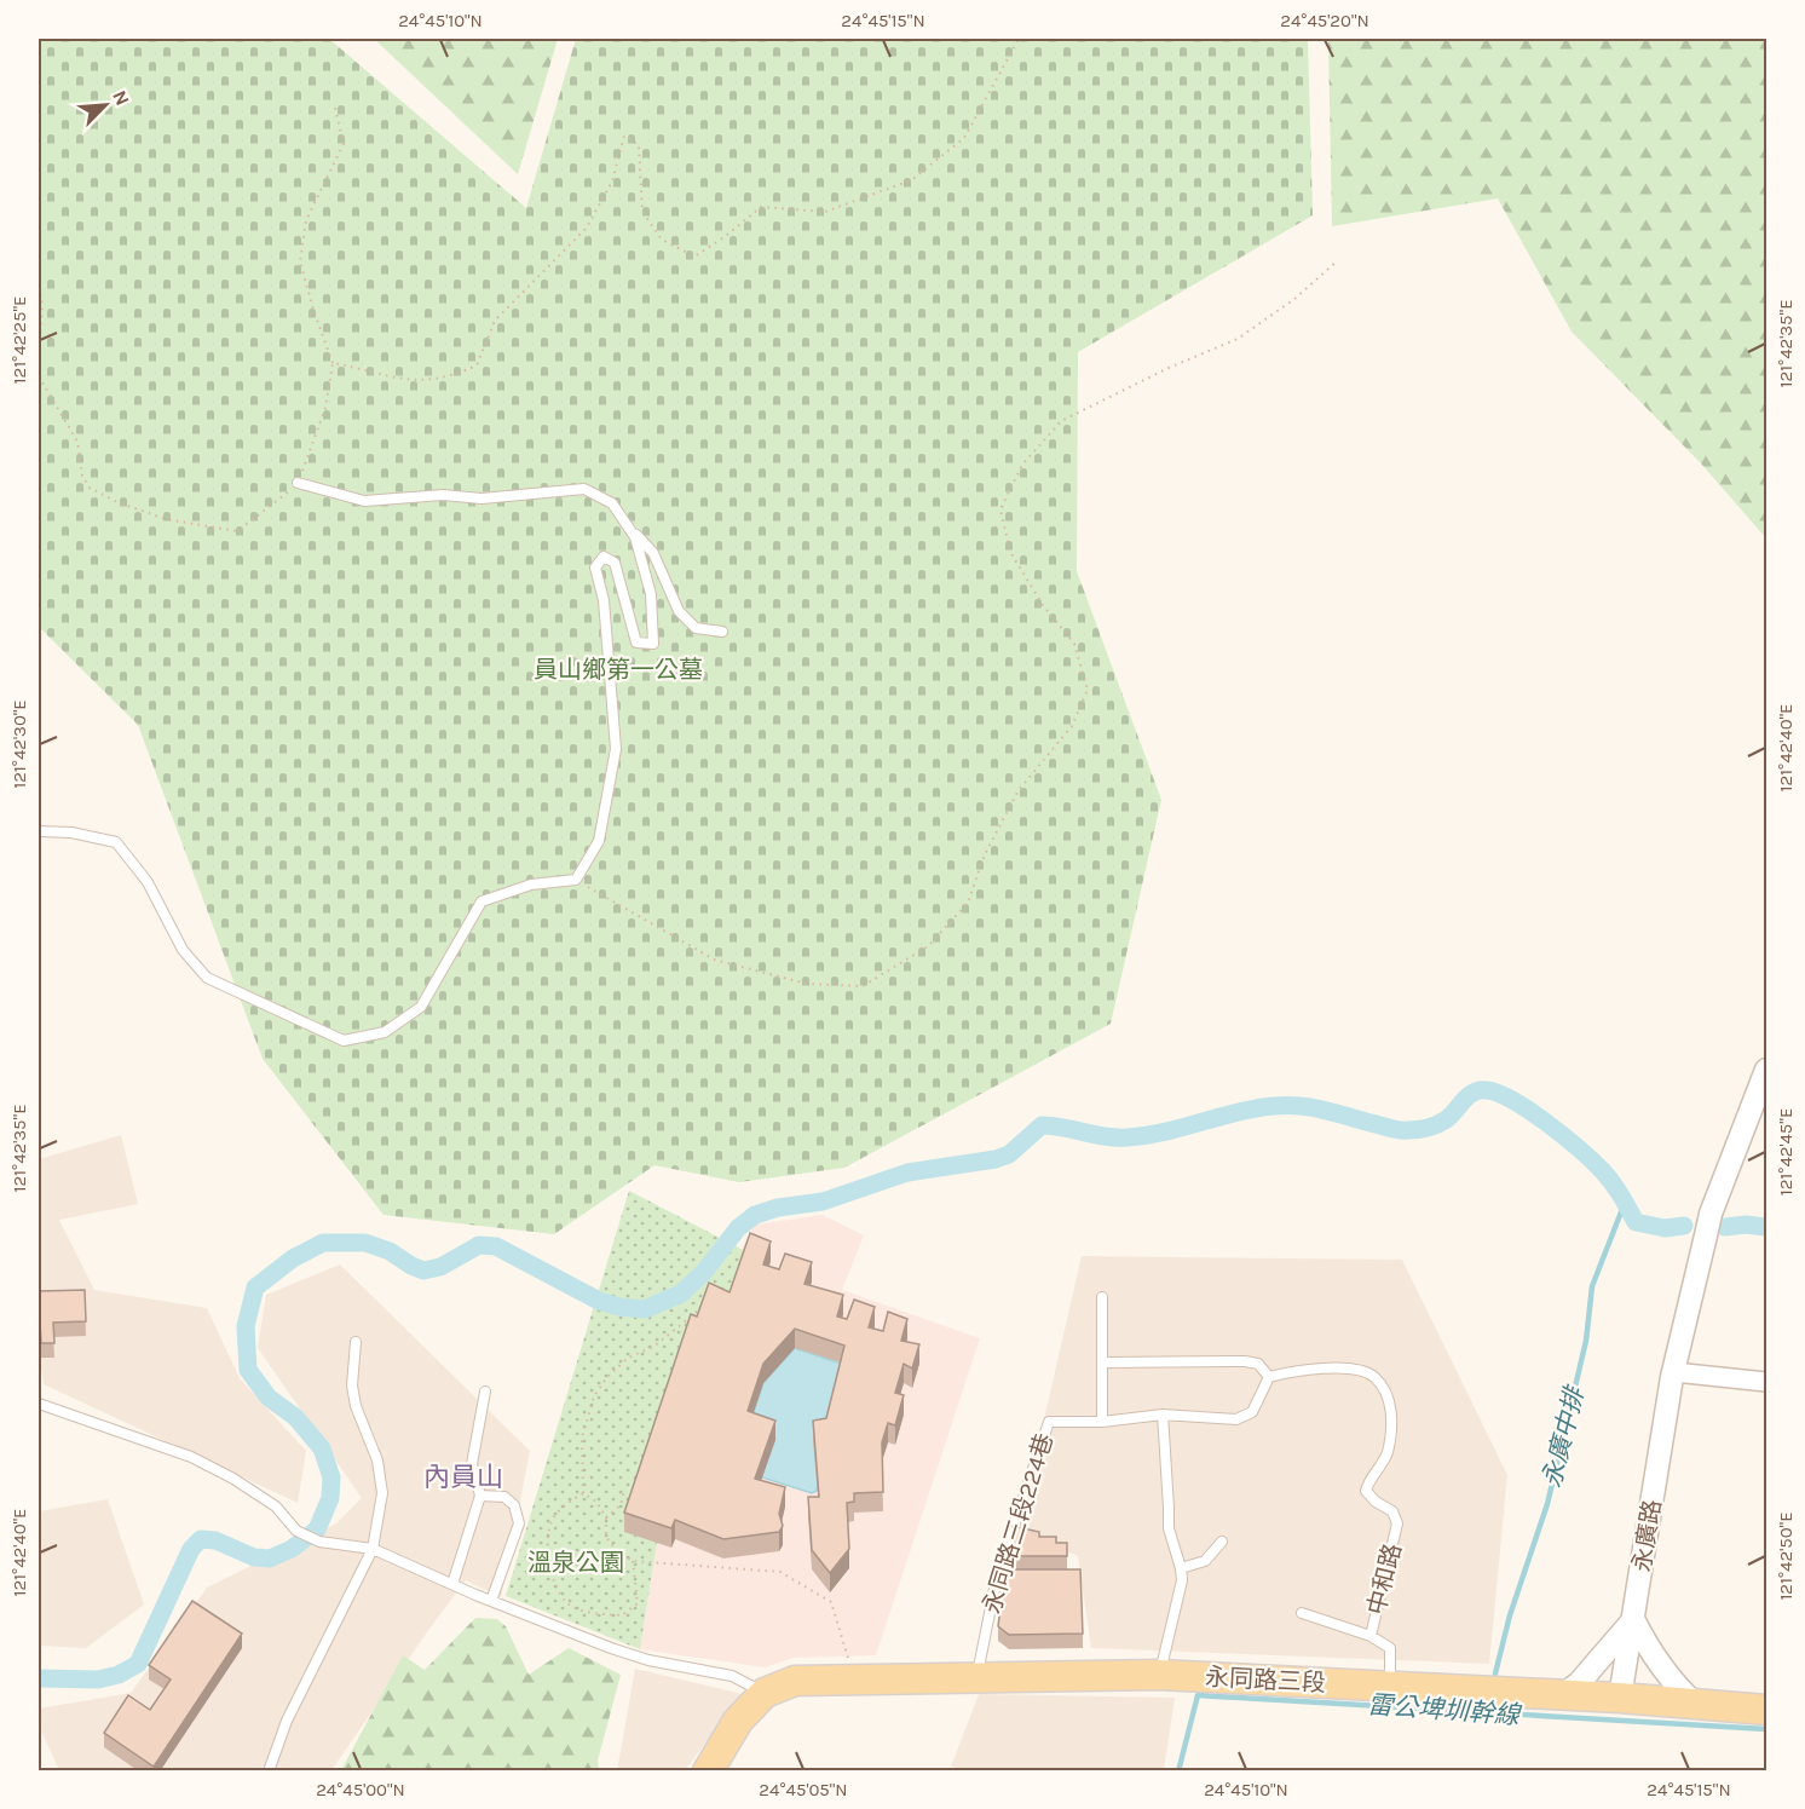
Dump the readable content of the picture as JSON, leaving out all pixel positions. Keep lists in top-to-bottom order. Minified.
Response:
{"streets":{"main road":["永同路三段"],"street":["永廣路"],"lane":["永同路三段224巷","中和路"]},"crossings":[["永同路三段224巷","永同路三段"],["永廣路","永同路三段"],["中和路","永同路三段"]],"districts":["內員山"],"water":["永廣中排","雷公埤圳幹線"],"parks":["員山鄉第一公墓","溫泉公園"],"north":"top right","coordinates":["24°45'10\"N","24°45'15\"N","24°45'20\"N","121°42'25\"E","121°42'35\"E","121°42'30\"E","121°42'40\"E","121°42'45\"E","121°42'50\"E","24°45'00\"N","24°45'05\"N"]}
